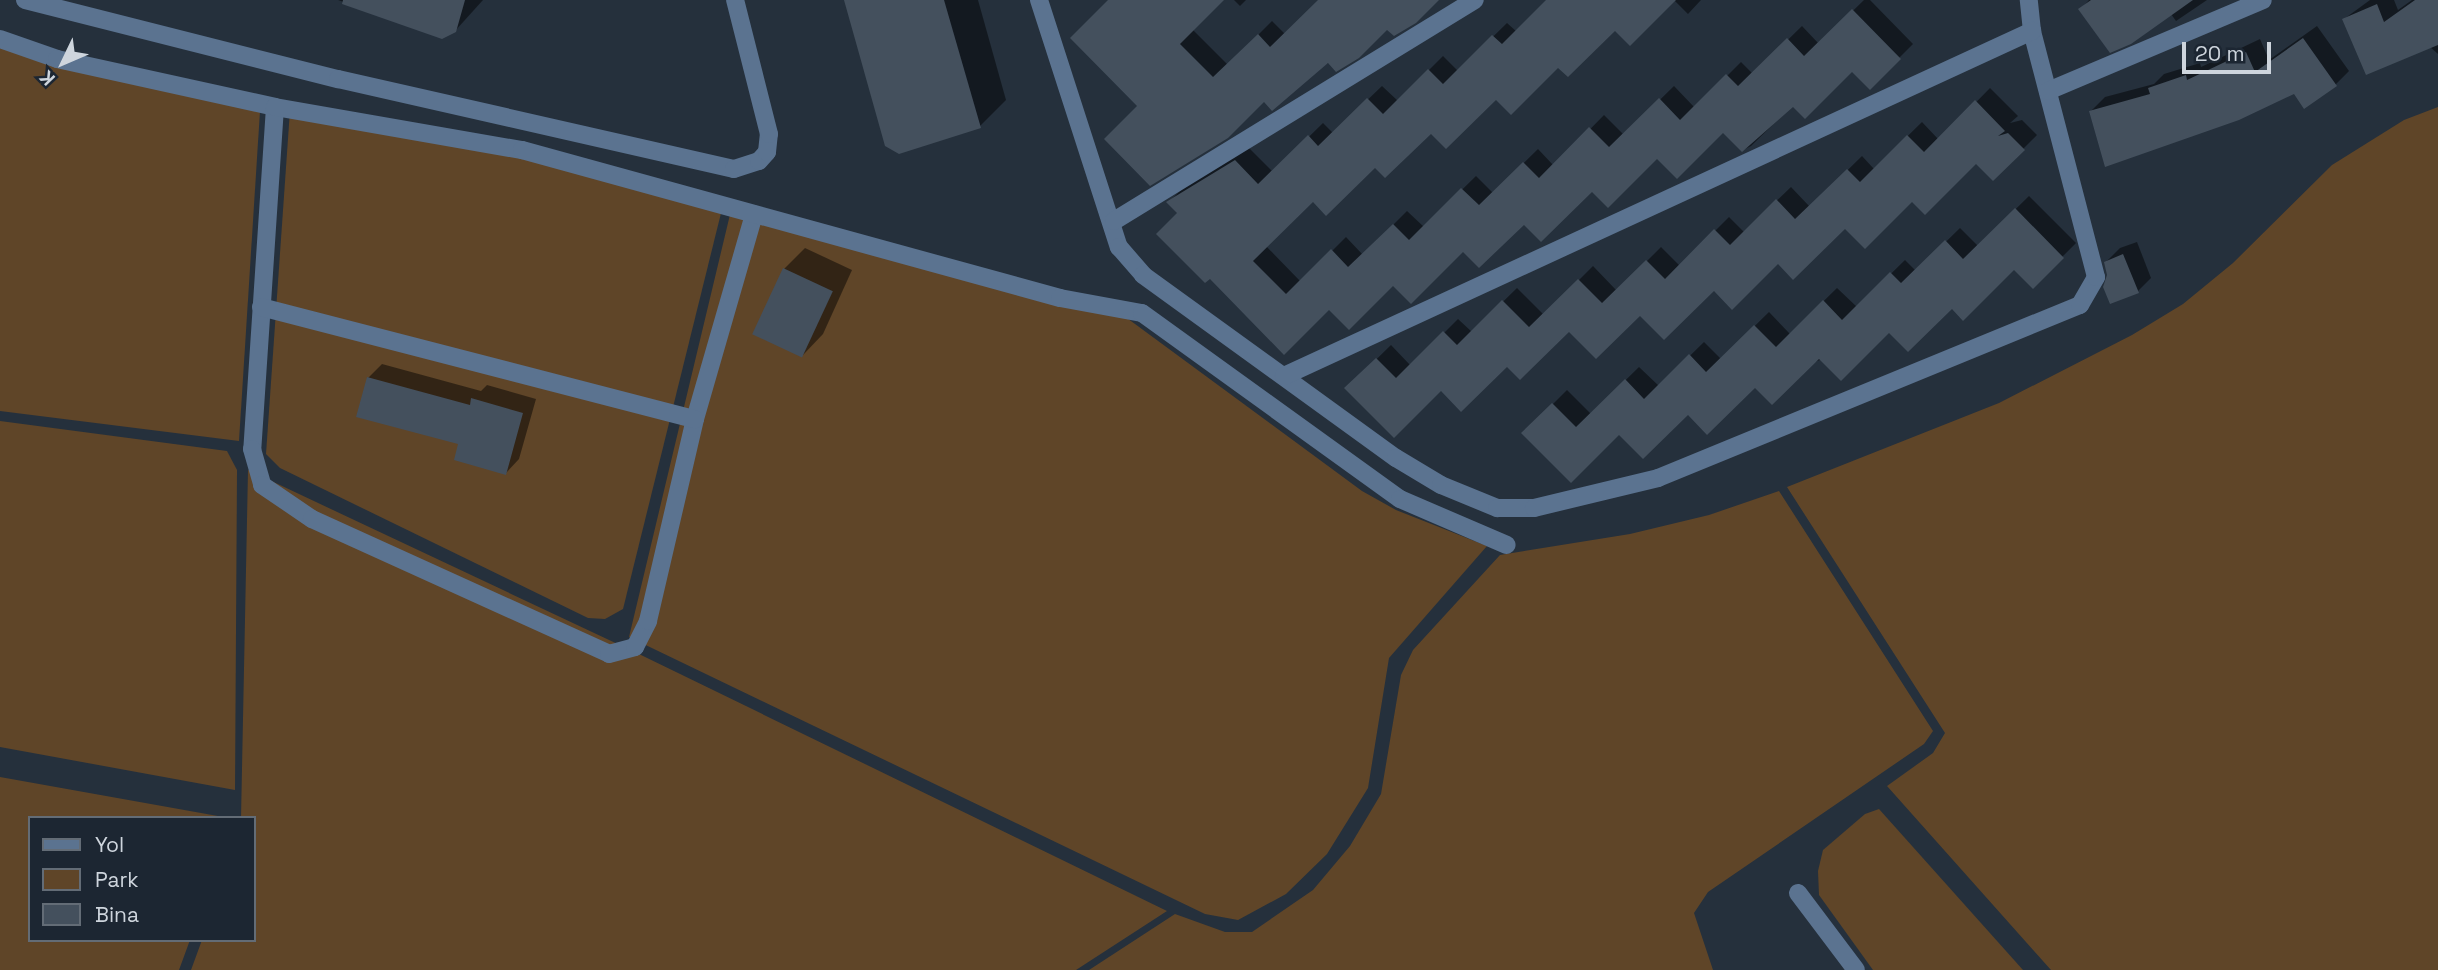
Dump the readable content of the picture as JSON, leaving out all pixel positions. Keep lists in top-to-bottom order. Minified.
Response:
{"legend":["Yol","Park","Bina"],"scale_bar":"20 m","north":"bottom left"}
